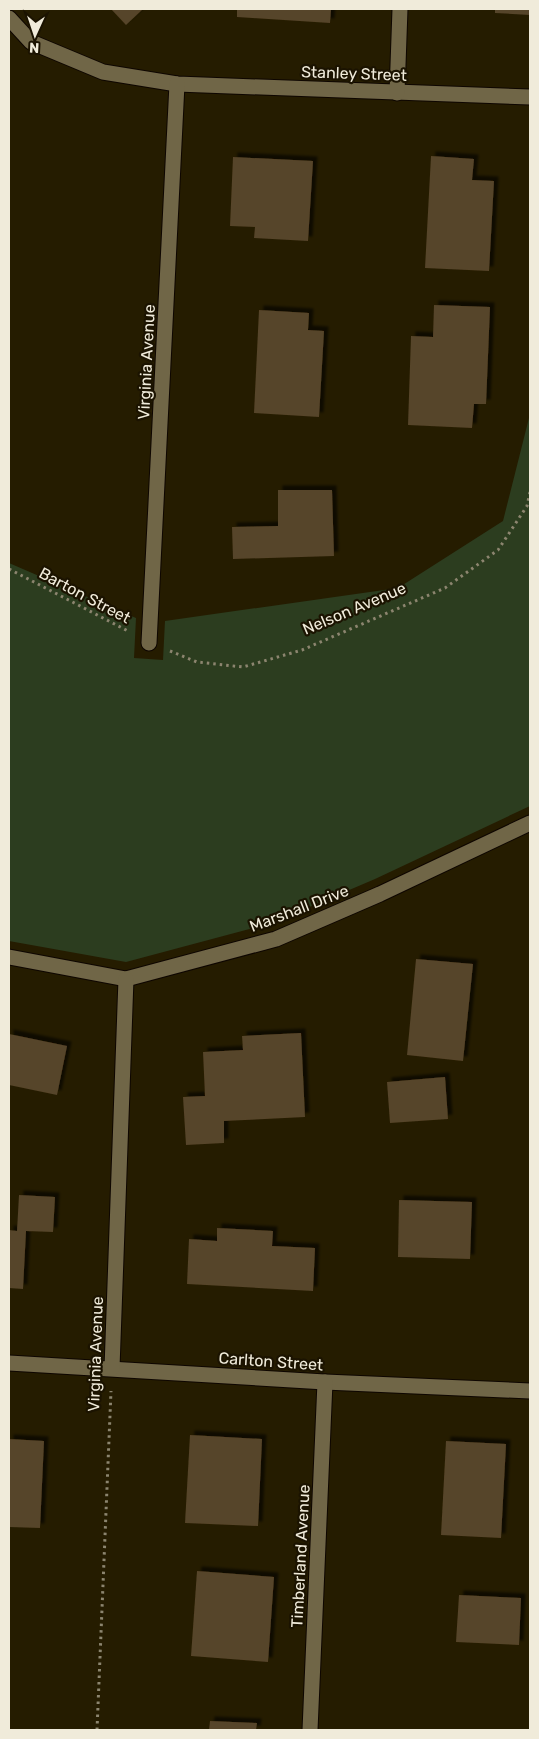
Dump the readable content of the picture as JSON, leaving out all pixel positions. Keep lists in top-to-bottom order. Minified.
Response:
{"streets":{"street":["Stanley Street","Virginia Avenue","Marshall Drive","Carlton Street","Timberland Avenue"],"path":["Barton Street","Nelson Avenue"]},"crossings":[["Stanley Street","Virginia Avenue"],["Virginia Avenue","Barton Street"],["Virginia Avenue","Nelson Avenue"],["Virginia Avenue","Marshall Drive"],["Virginia Avenue","Carlton Street"],["Barton Street","Nelson Avenue"],["Carlton Street","Timberland Avenue"]],"north":"bottom"}
